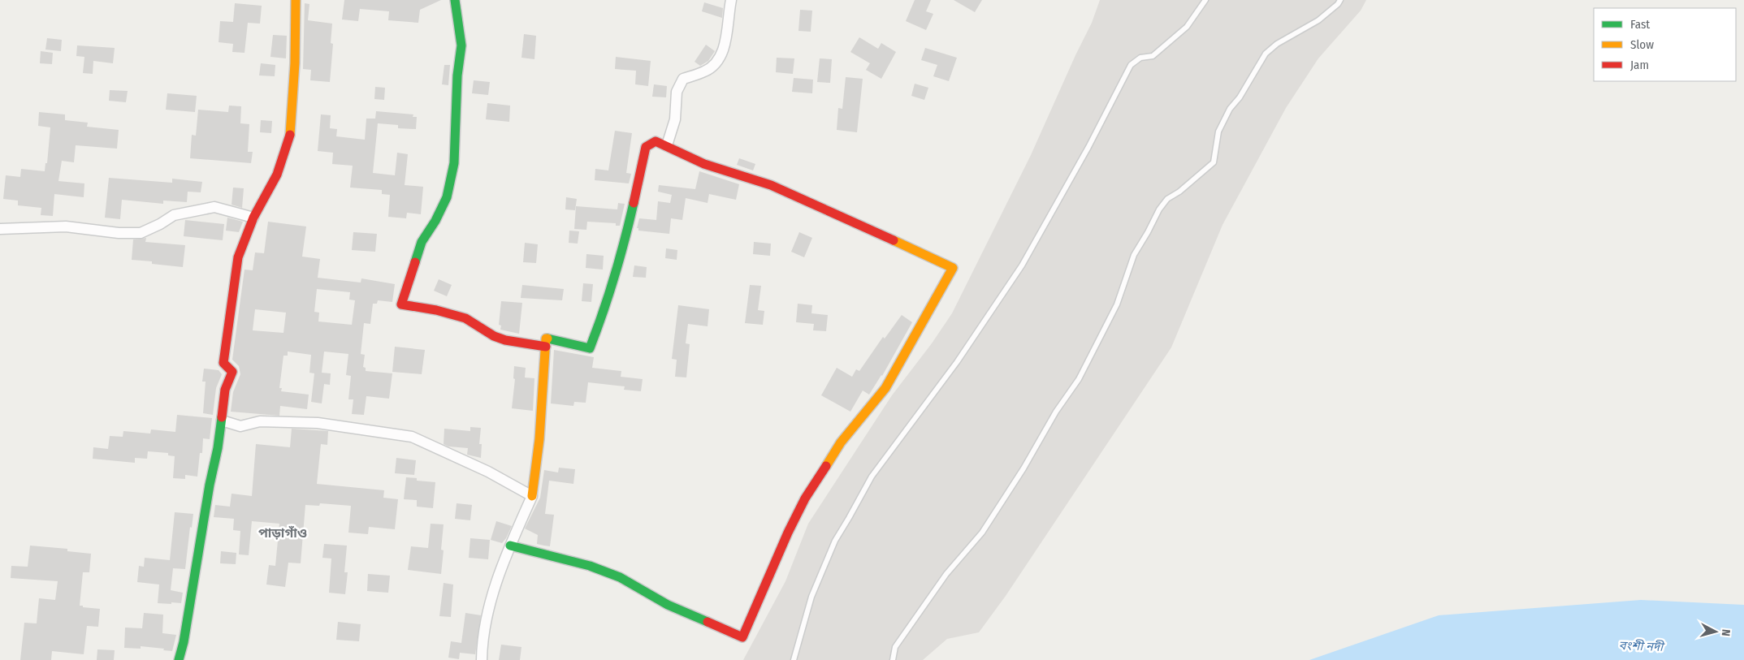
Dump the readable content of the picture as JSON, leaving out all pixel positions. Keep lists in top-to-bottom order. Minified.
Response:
{"districts":["পাড়াগাঁও"],"water":["বংশী নদী"],"legend":["Fast","Slow","Jam"],"north":"right"}
